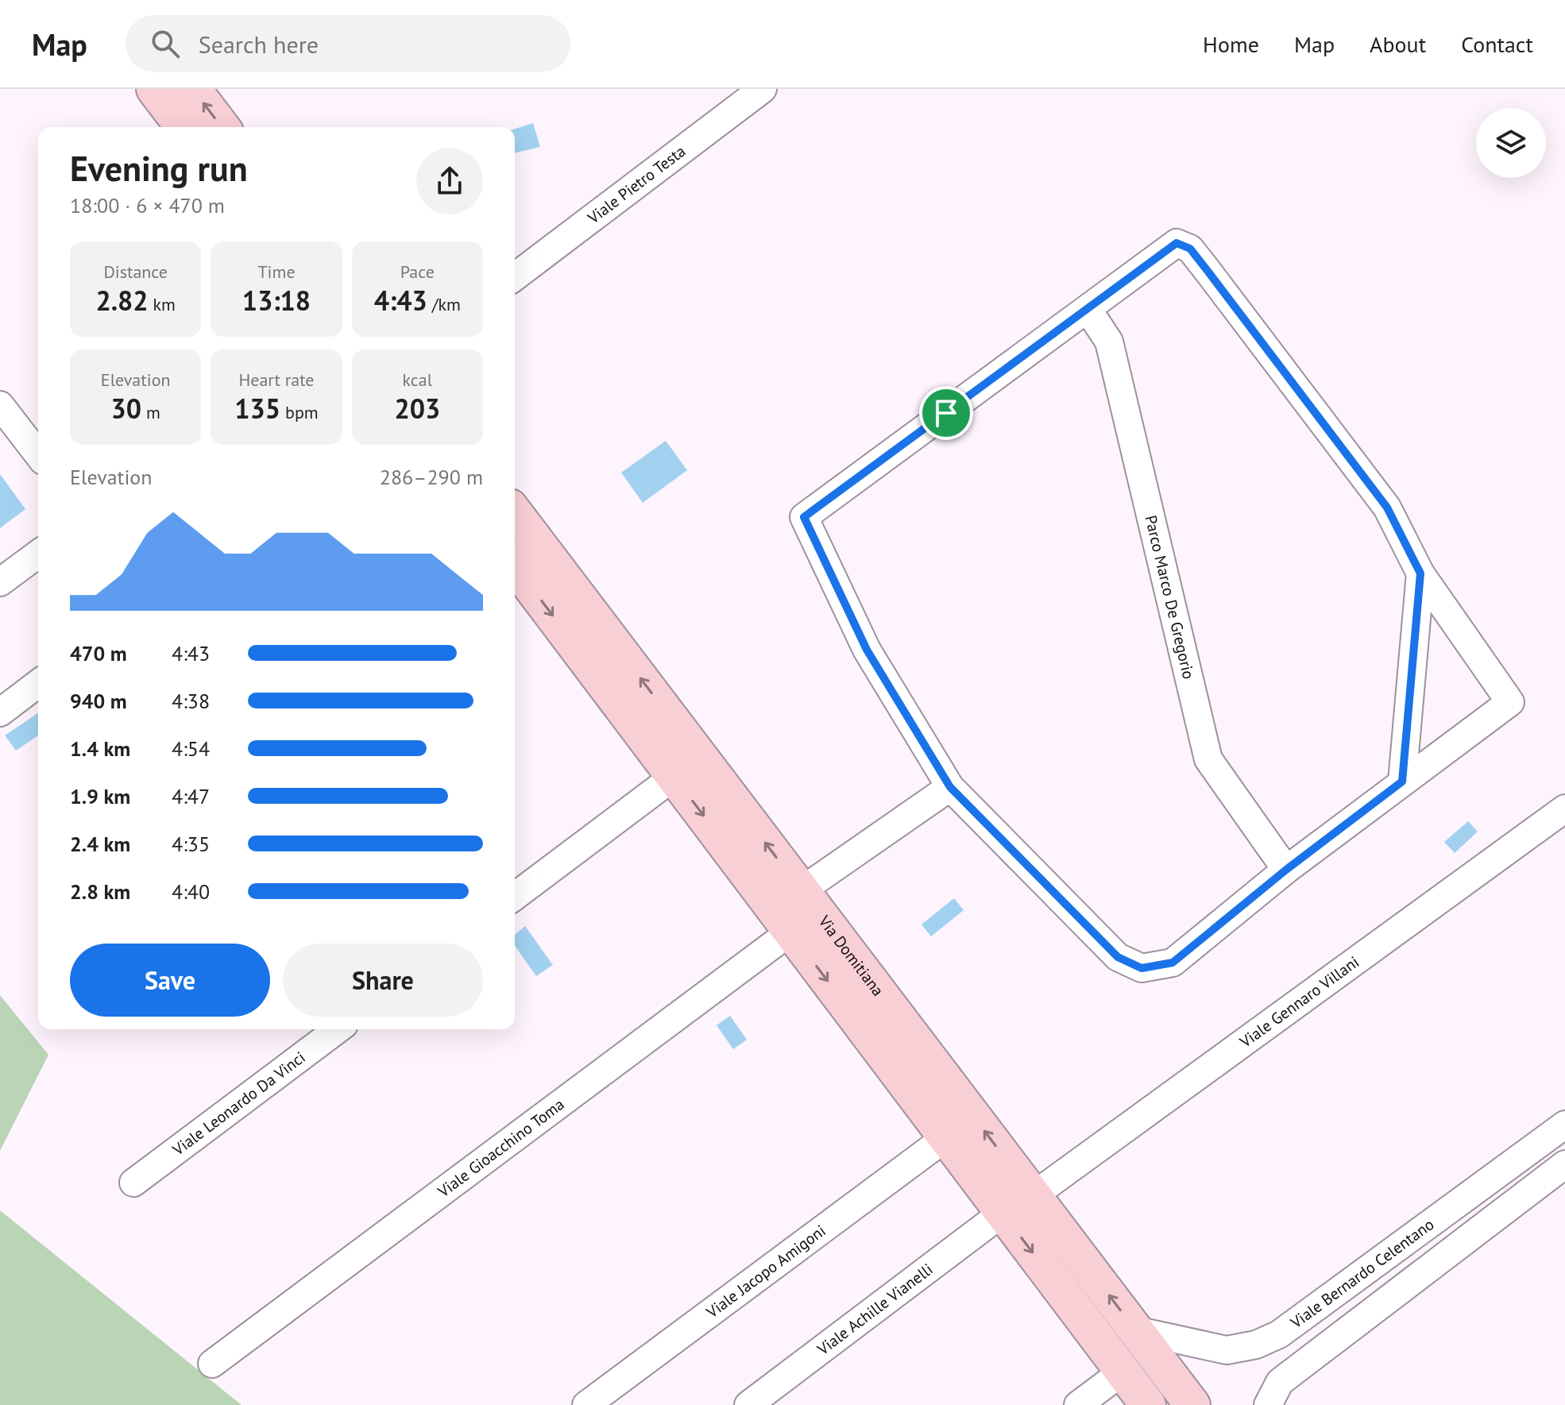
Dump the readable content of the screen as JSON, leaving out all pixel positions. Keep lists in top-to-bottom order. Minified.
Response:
{"streets":{"main road":["Via Domitiana"],"street":["Viale Pietro Testa","Parco Marco De Gregorio","Viale Gennaro Villani","Viale Leonardo Da Vinci","Viale Gioacchino Toma","Viale Jacopo Amigoni","Viale Bernardo Celentano","Viale Achille Vianelli"]},"crossings":[["Via Domitiana","Viale Gennaro Villani"],["Via Domitiana","Viale Bernardo Celentano"]],"page":{"header":"Map","search":"Search here","nav":["Home","Map","About","Contact"],"heading":["Evening run","18:00 · 6 × 470 m"],"stats":[["Distance","2.82 km"],["Time","13:18"],["Pace","4:43 /km"],["Elevation","30 m"],["Heart rate","135 bpm"],["kcal","203"]],"chart":["Elevation","286–290 m"],"list":[{"name":"470 m","note":"4:43"},{"name":"940 m","note":"4:38"},{"name":"1.4 km","note":"4:54"},{"name":"1.9 km","note":"4:47"},{"name":"2.4 km","note":"4:35"},{"name":"2.8 km","note":"4:40"}],"buttons":["Save","Share"]}}
